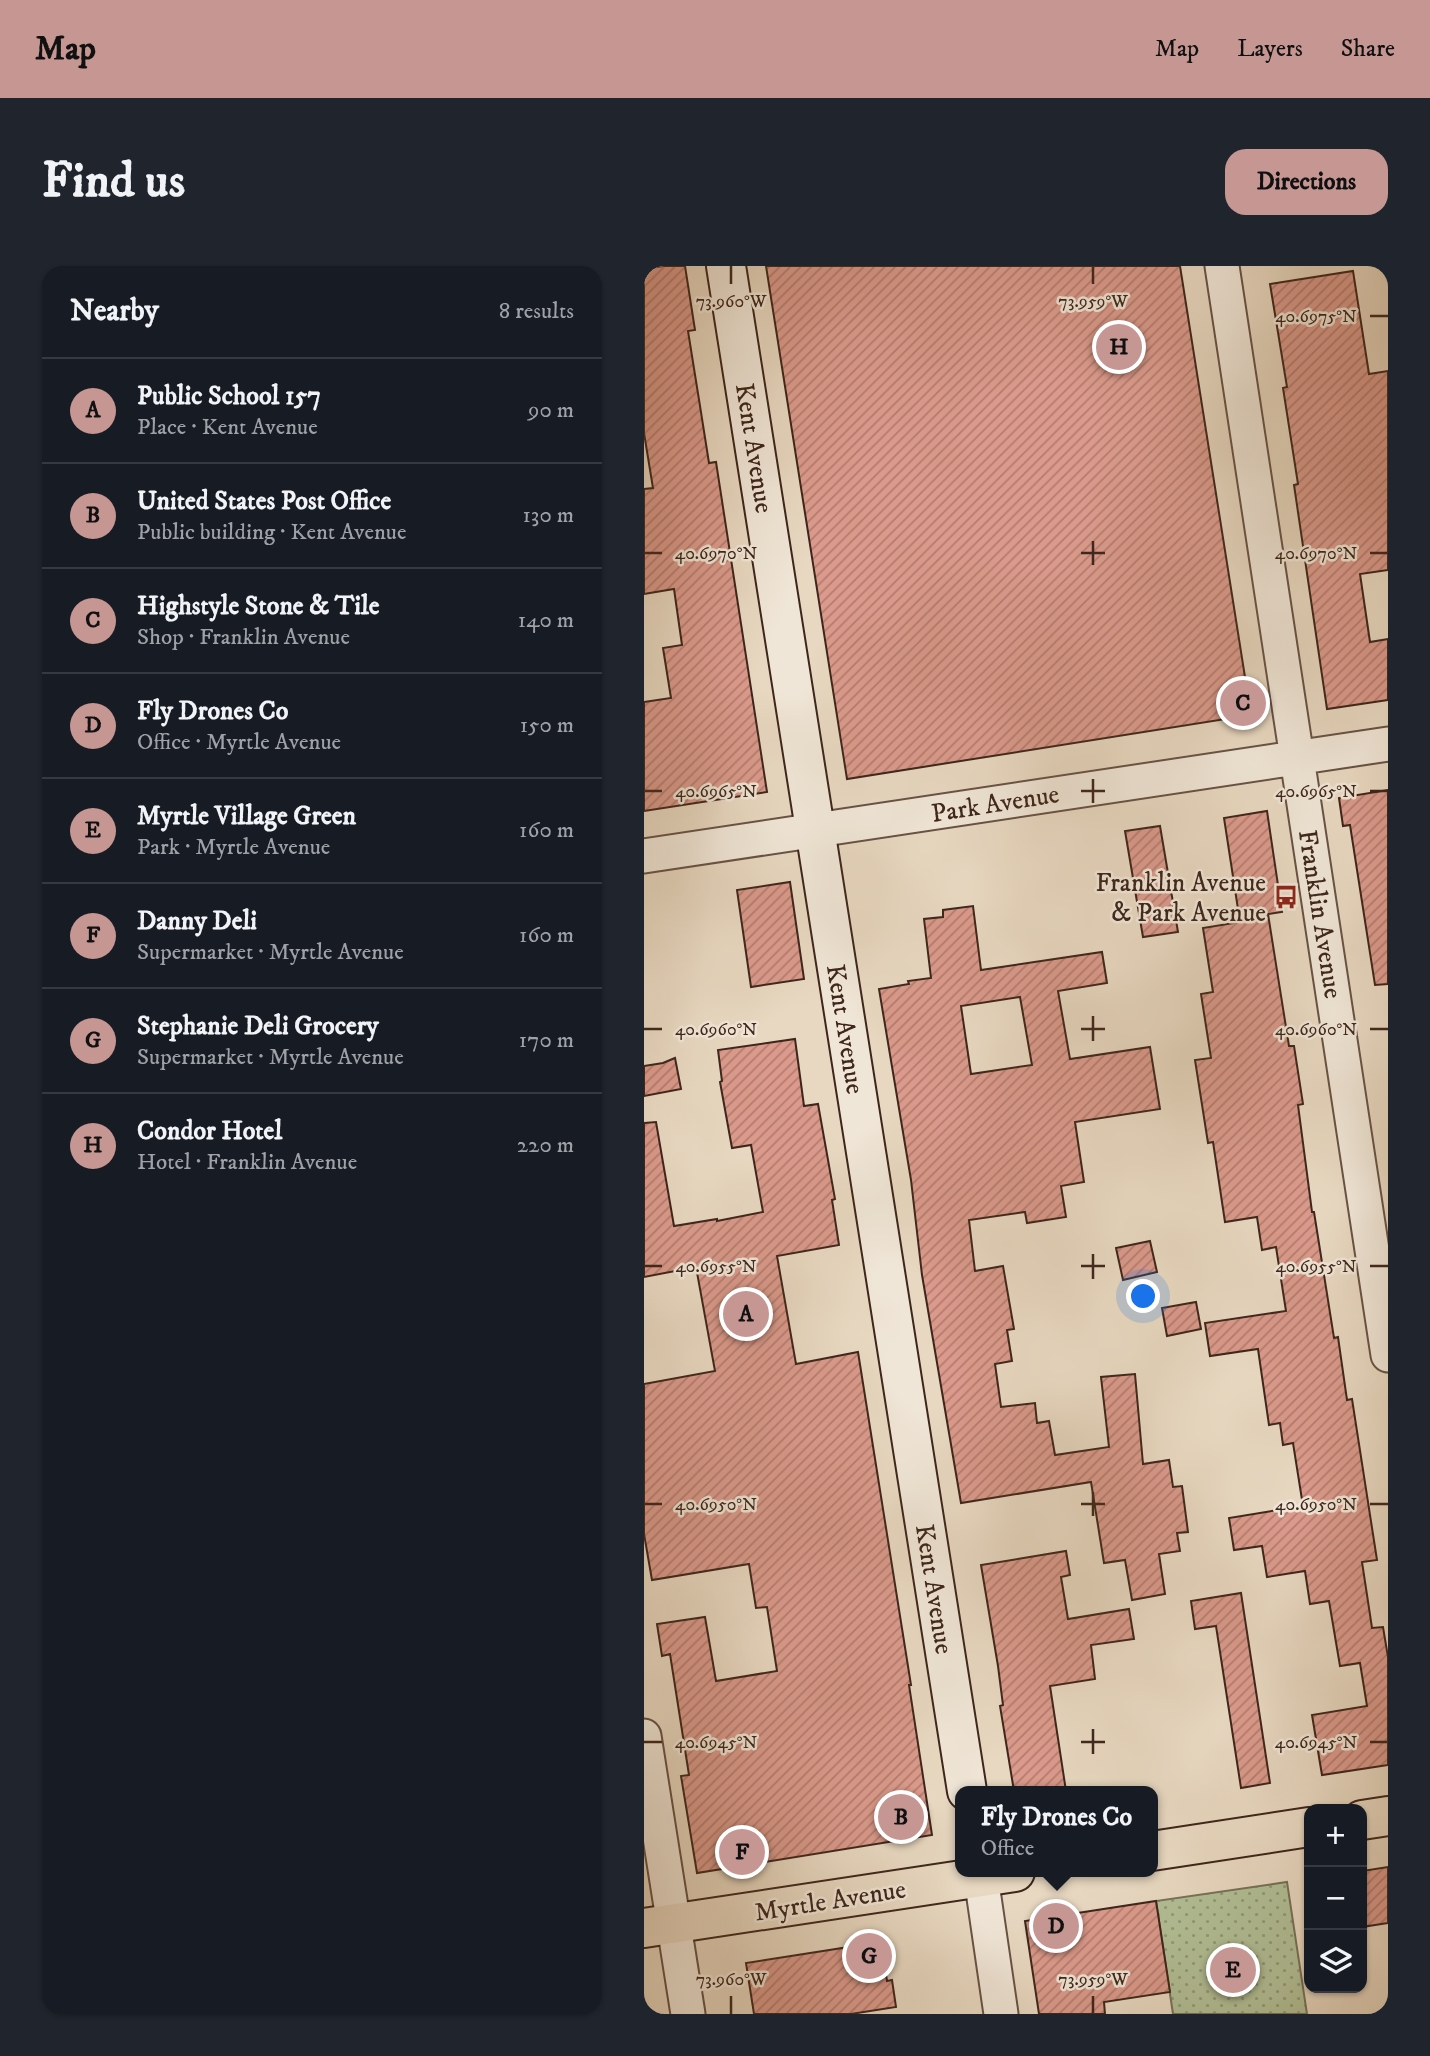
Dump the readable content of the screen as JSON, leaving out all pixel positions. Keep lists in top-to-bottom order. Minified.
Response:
{"streets":{"main road":["Kent Avenue","Myrtle Avenue"],"street":["Park Avenue","Franklin Avenue"]},"crossings":[["Kent Avenue","Park Avenue"],["Park Avenue","Franklin Avenue"]],"places":{"bus stop":["Franklin Avenue & Park Avenue"]},"page":{"header":"Map","nav":["Map","Layers","Share"],"buttons":"Directions","title":"Find us","heading":["Nearby","8 results"],"pins":["H","C","A","B","F","D","G","E"],"list":[{"mark":"A","name":"Public School 157","note":"Place · Kent Avenue","value":"90 m"},{"mark":"B","name":"United States Post Office","note":"Public building · Kent Avenue","value":"130 m"},{"mark":"C","name":"Highstyle Stone & Tile","note":"Shop · Franklin Avenue","value":"140 m"},{"mark":"D","name":"Fly Drones Co","note":"Office · Myrtle Avenue","value":"150 m"},{"mark":"E","name":"Myrtle Village Green","note":"Park · Myrtle Avenue","value":"160 m"},{"mark":"F","name":"Danny Deli","note":"Supermarket · Myrtle Avenue","value":"160 m"},{"mark":"G","name":"Stephanie Deli Grocery","note":"Supermarket · Myrtle Avenue","value":"170 m"},{"mark":"H","name":"Condor Hotel","note":"Hotel · Franklin Avenue","value":"220 m"}],"popup":["Fly Drones Co","Office"],"map_buttons":["+","−"]},"coordinates":["73.960°W","73.959°W","40.6975°N","40.6970°N","40.6965°N","40.6960°N","40.6955°N","40.6950°N","40.6945°N"]}
